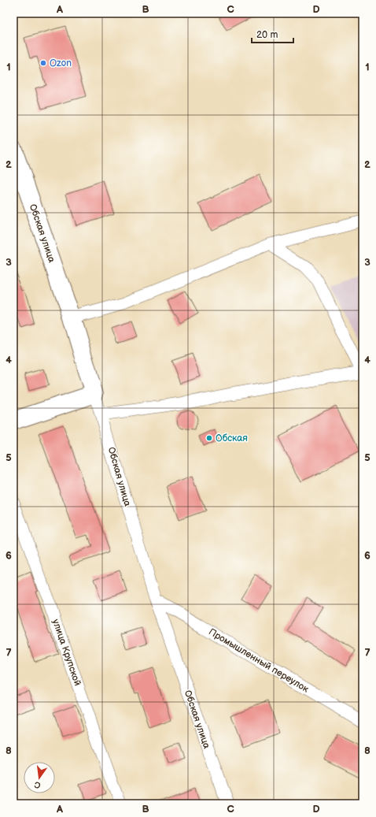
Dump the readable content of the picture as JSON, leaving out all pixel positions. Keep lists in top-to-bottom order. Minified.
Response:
{"streets":{"street":["Обская улица","улица Крупской","Промышленный переулок"]},"crossings":[["Обская улица","Промышленный переулок"]],"places":["Ozon","Обская"],"scale_bar":"20 m","north":"bottom","grid":{"columns":["A","B","C","D"],"rows":["1","2","3","4","5","6","7","8"]}}
